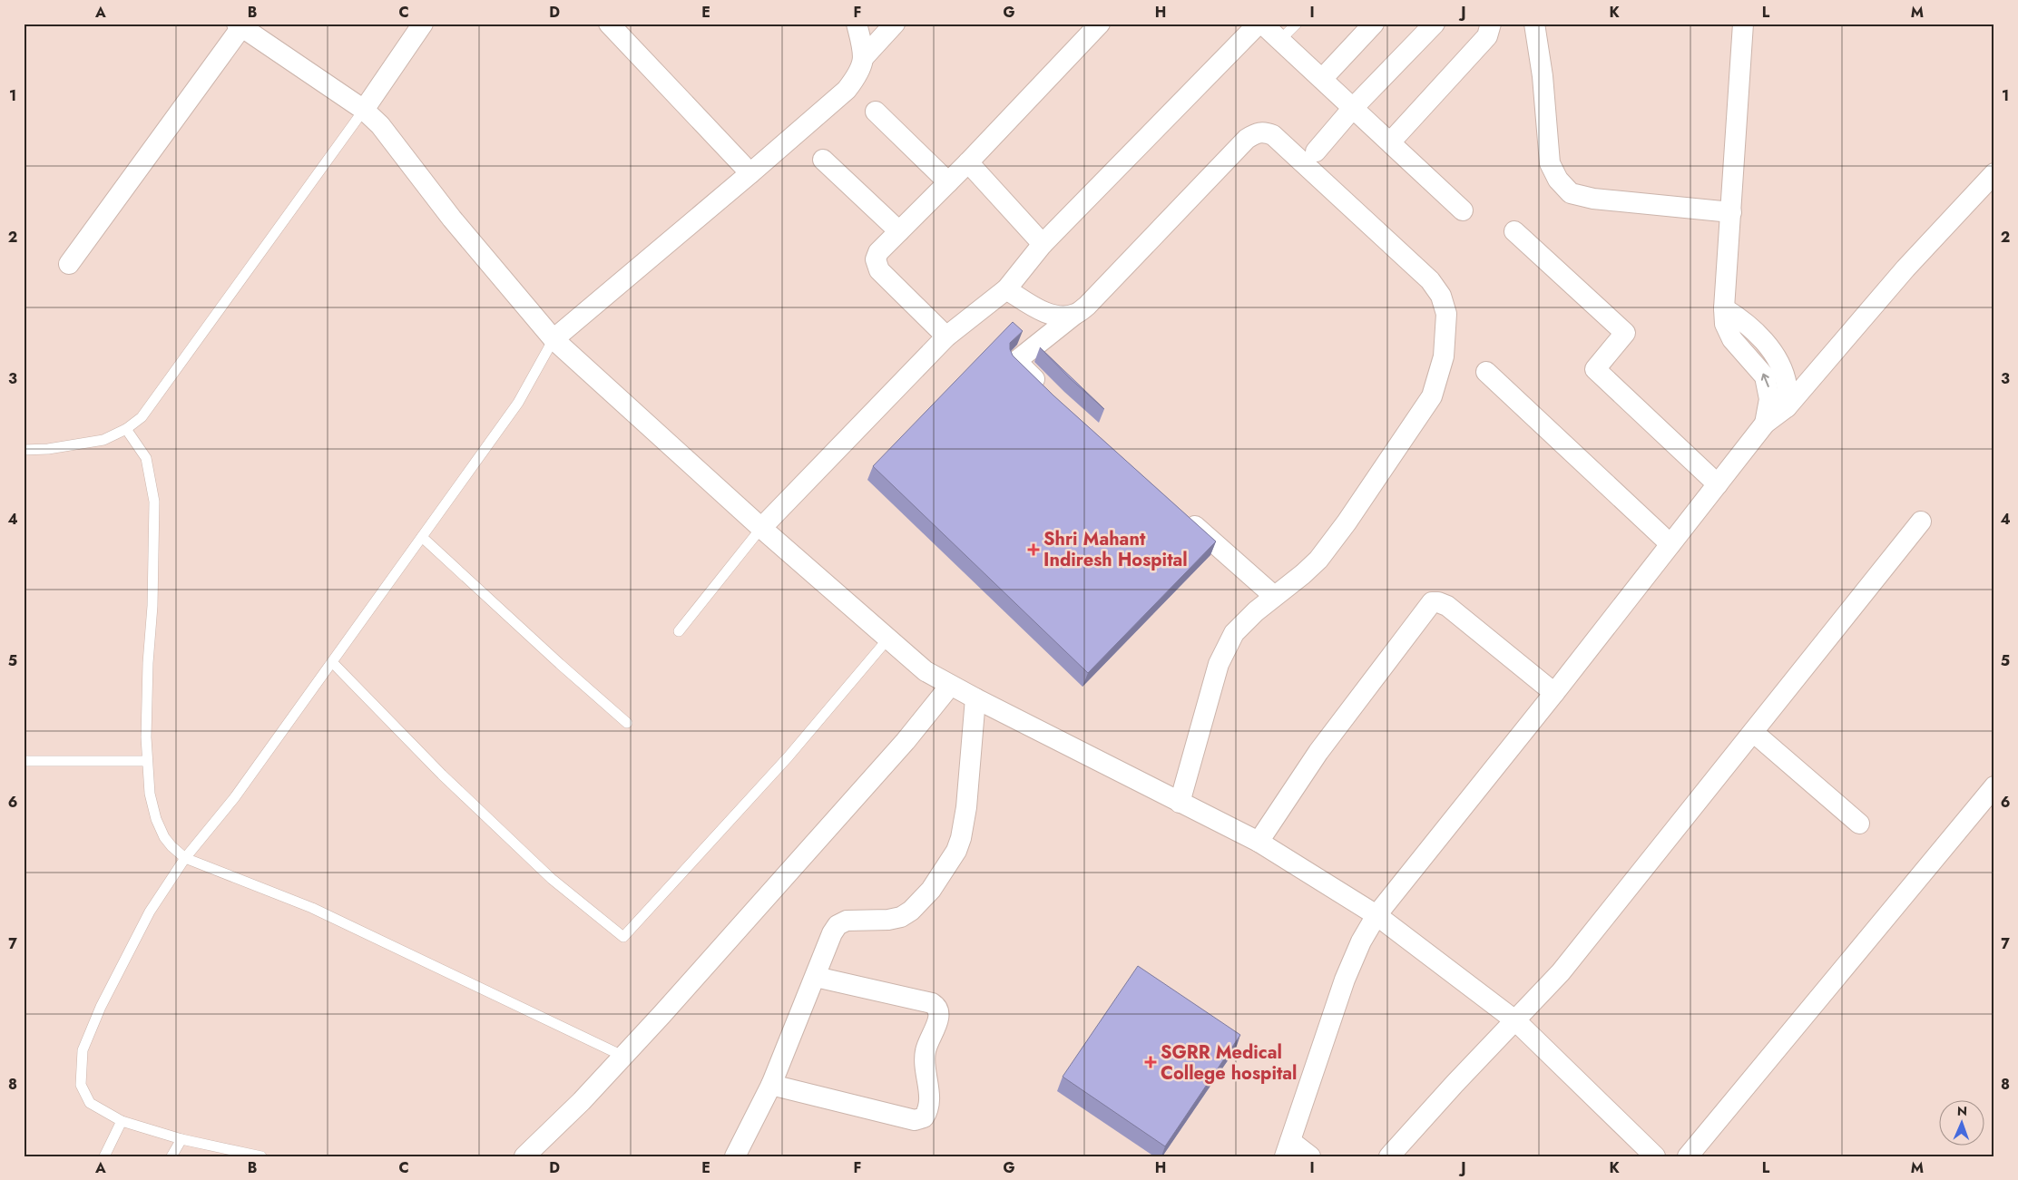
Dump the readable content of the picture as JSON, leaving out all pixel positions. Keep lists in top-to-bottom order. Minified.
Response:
{"places":{"health":["Shri Mahant Indiresh Hospital","SGRR Medical College hospital"]},"north":"top","grid":{"columns":["A","B","C","D","E","F","G","H","I","J","K","L","M"],"rows":["1","2","3","4","5","6","7","8"]}}
